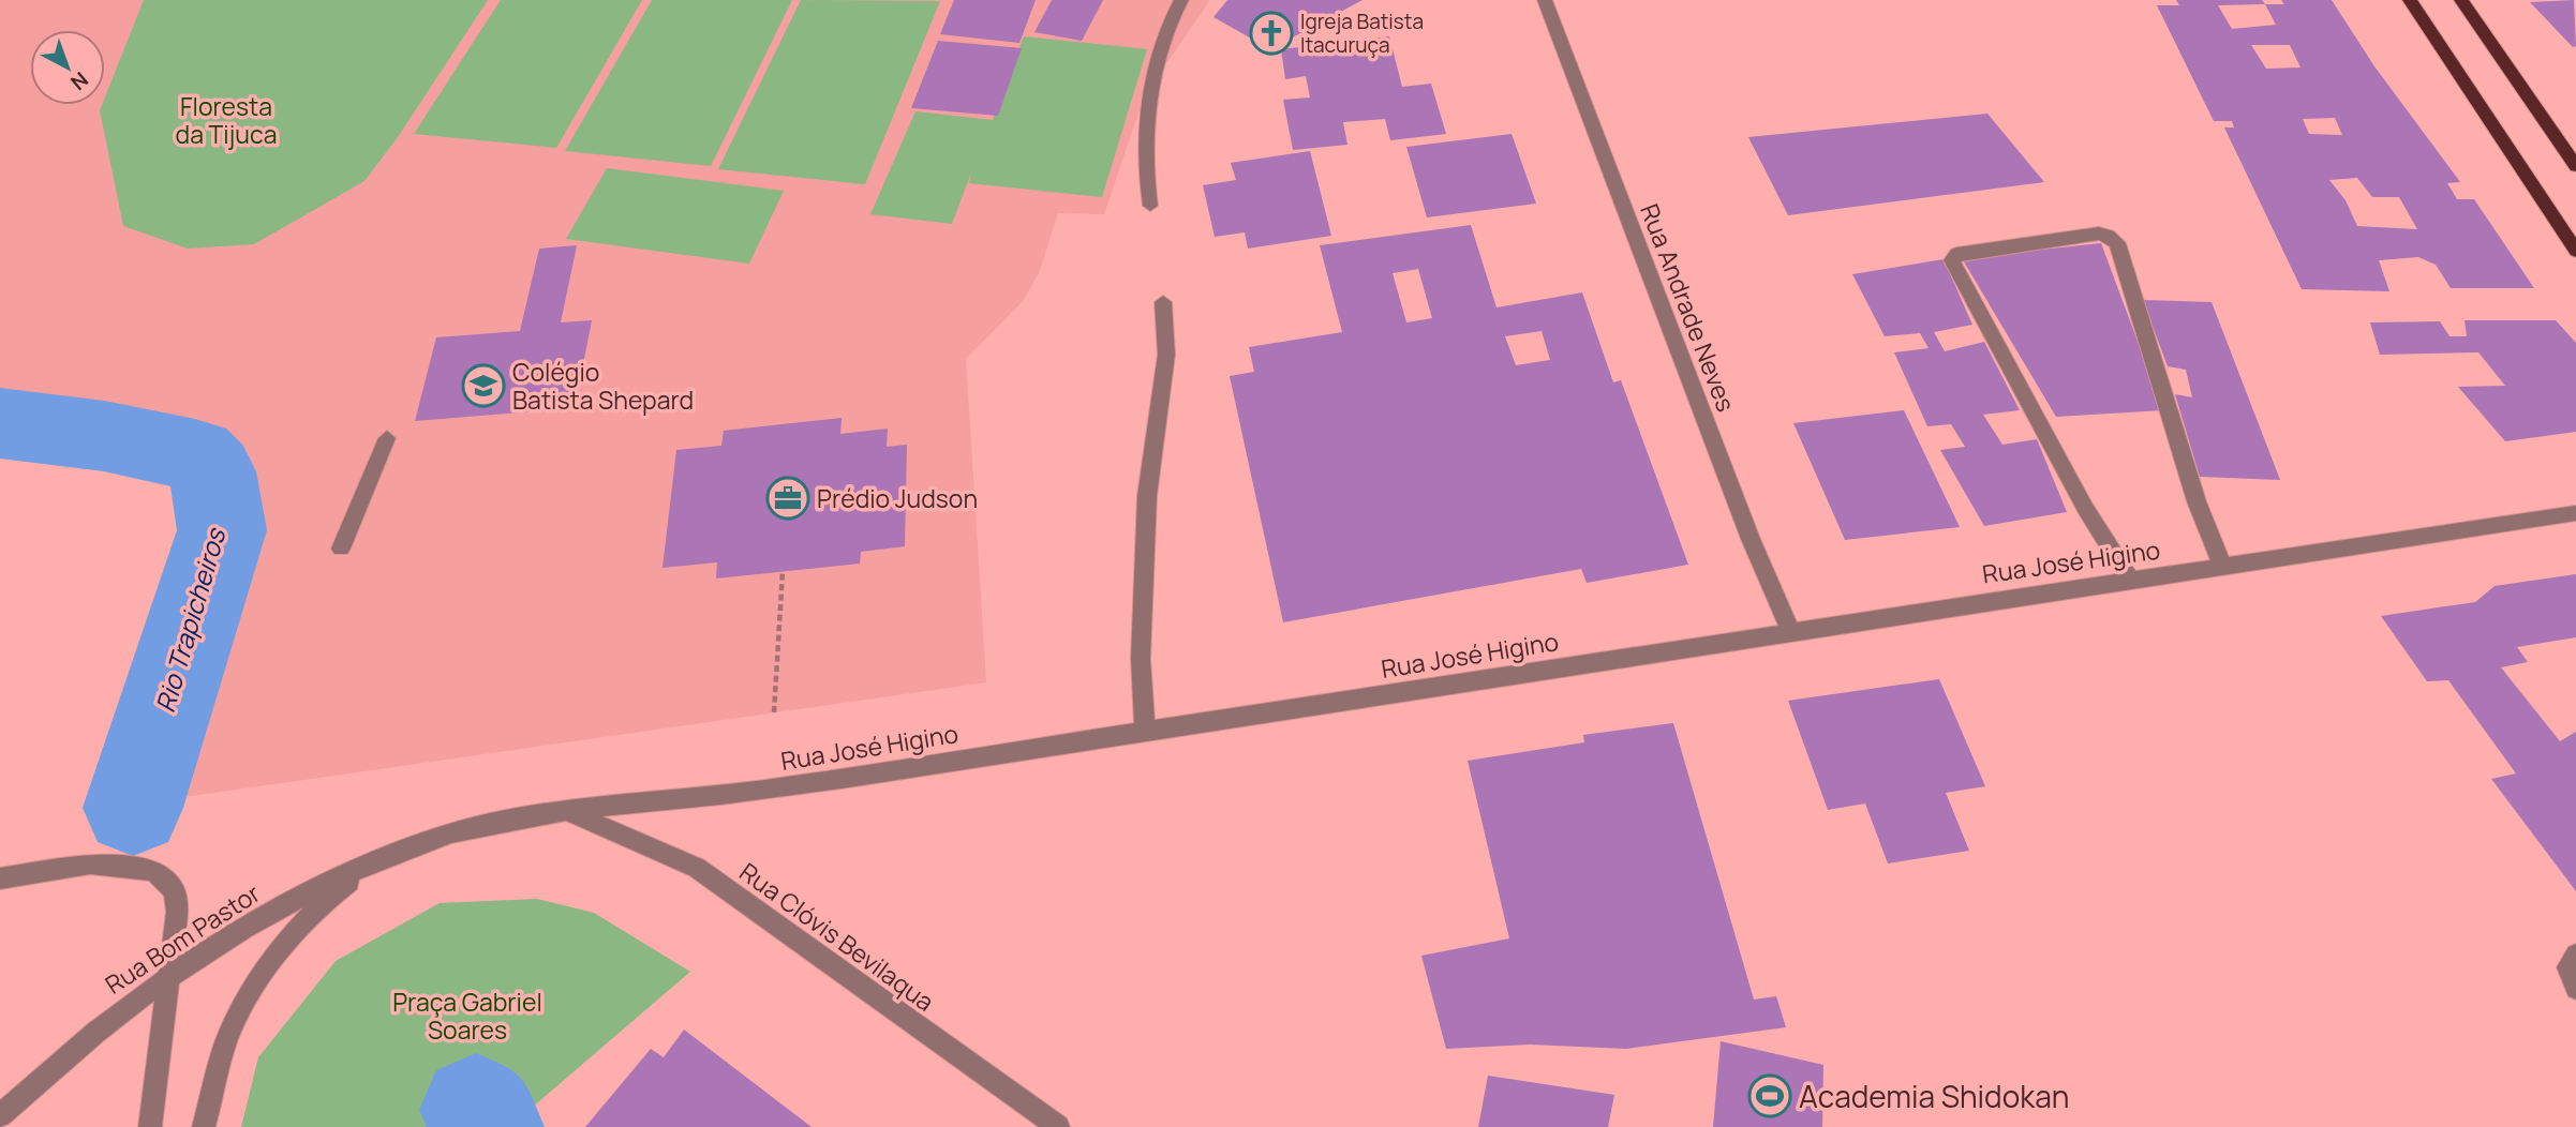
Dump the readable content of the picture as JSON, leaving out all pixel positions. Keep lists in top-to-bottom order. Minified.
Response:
{"streets":{"street":["Rua Andrade Neves","Rua José Higino","Rua Clóvis Bevilaqua","Rua Bom Pastor"]},"crossings":[["Rua Andrade Neves","Rua José Higino"],["Rua José Higino","Rua Clóvis Bevilaqua"],["Rua José Higino","Rua Bom Pastor"]],"water":["Rio Trapicheiros"],"parks":["Floresta da Tijuca","Praça Gabriel Soares"],"places":{"church":["Igreja Batista Itacuruça"],"school or university":["Colégio Batista Shepard"],"office":["Prédio Judson"],"sports":["Academia Shidokan"]},"north":"bottom right"}
